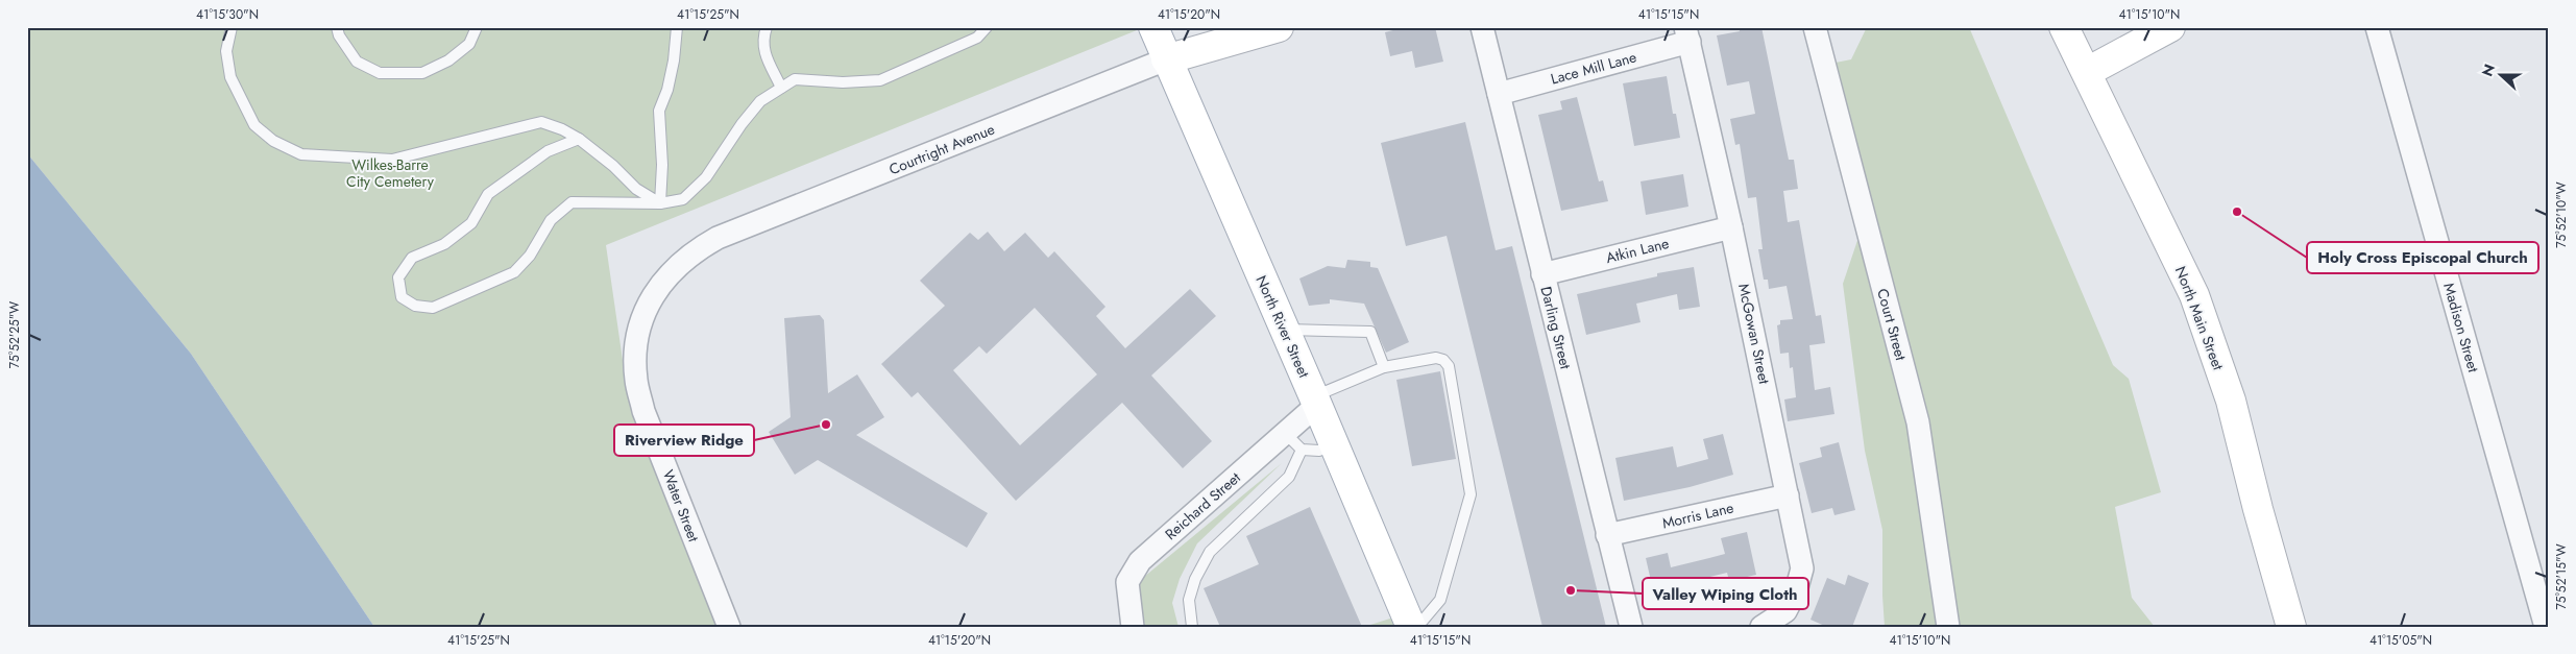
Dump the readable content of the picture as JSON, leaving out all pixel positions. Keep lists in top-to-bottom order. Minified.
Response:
{"streets":{"main road":["Courtright Avenue","North Main Street","North River Street"],"street":["Lace Mill Lane","Atkin Lane","Court Street","Darling Street","Madison Street","McGowan Street","Water Street","Reichard Street","Morris Lane"]},"crossings":[["Lace Mill Lane","Darling Street"],["Lace Mill Lane","McGowan Street"],["Courtright Avenue","North River Street"],["Courtright Avenue","Water Street"],["Atkin Lane","Darling Street"],["Atkin Lane","McGowan Street"],["North River Street","Reichard Street"],["Darling Street","Morris Lane"],["McGowan Street","Morris Lane"]],"parks":["Wilkes-Barre City Cemetery"],"places":["Holy Cross Episcopal Church","Riverview Ridge","Valley Wiping Cloth"],"north":"left","coordinates":["41°15'30\"N","41°15'25\"N","41°15'20\"N","41°15'15\"N","41°15'10\"N","75°52'10\"W","75°52'25\"W","75°52'15\"W","41°15'05\"N"]}
